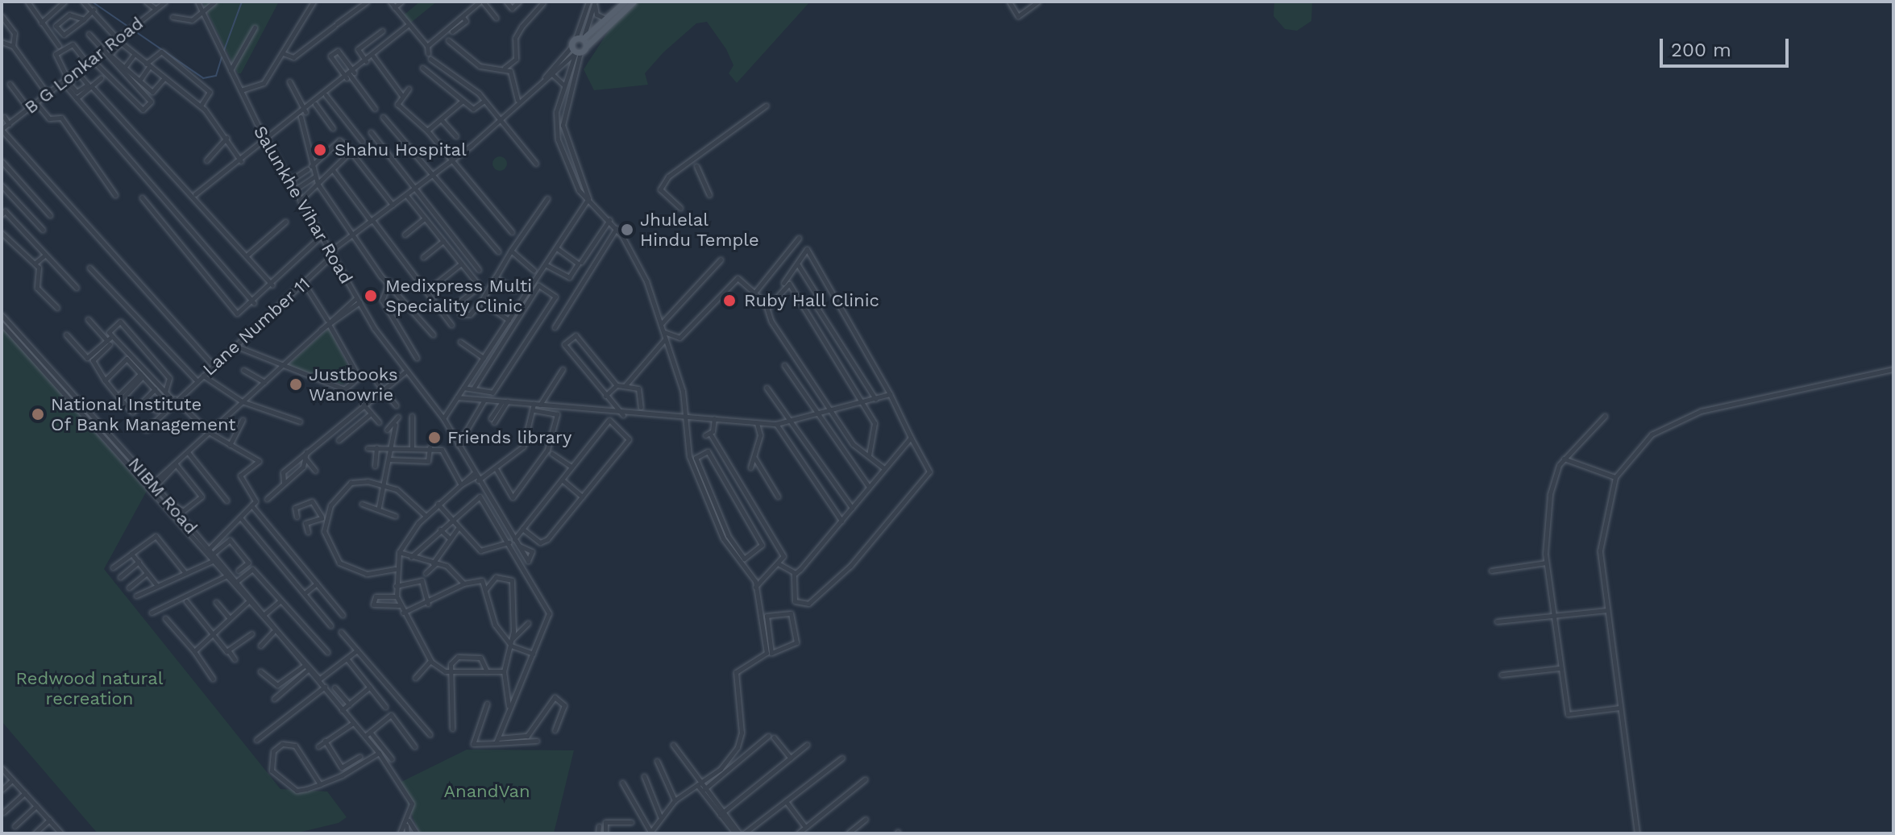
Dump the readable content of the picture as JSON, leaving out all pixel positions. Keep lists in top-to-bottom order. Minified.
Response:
{"streets":{"street":["B G Lonkar Road","Salunkhe Vihar Road","Lane Number 11","NIBM Road"]},"crossings":[["Salunkhe Vihar Road","Lane Number 11"]],"parks":["Redwood natural recreation","AnandVan"],"places":["Shahu Hospital","Jhulelal Hindu Temple","Medixpress Multi Speciality Clinic","Ruby Hall Clinic","Justbooks Wanowrie","National Institute Of Bank Management","Friends library"],"scale_bar":"200 m"}
